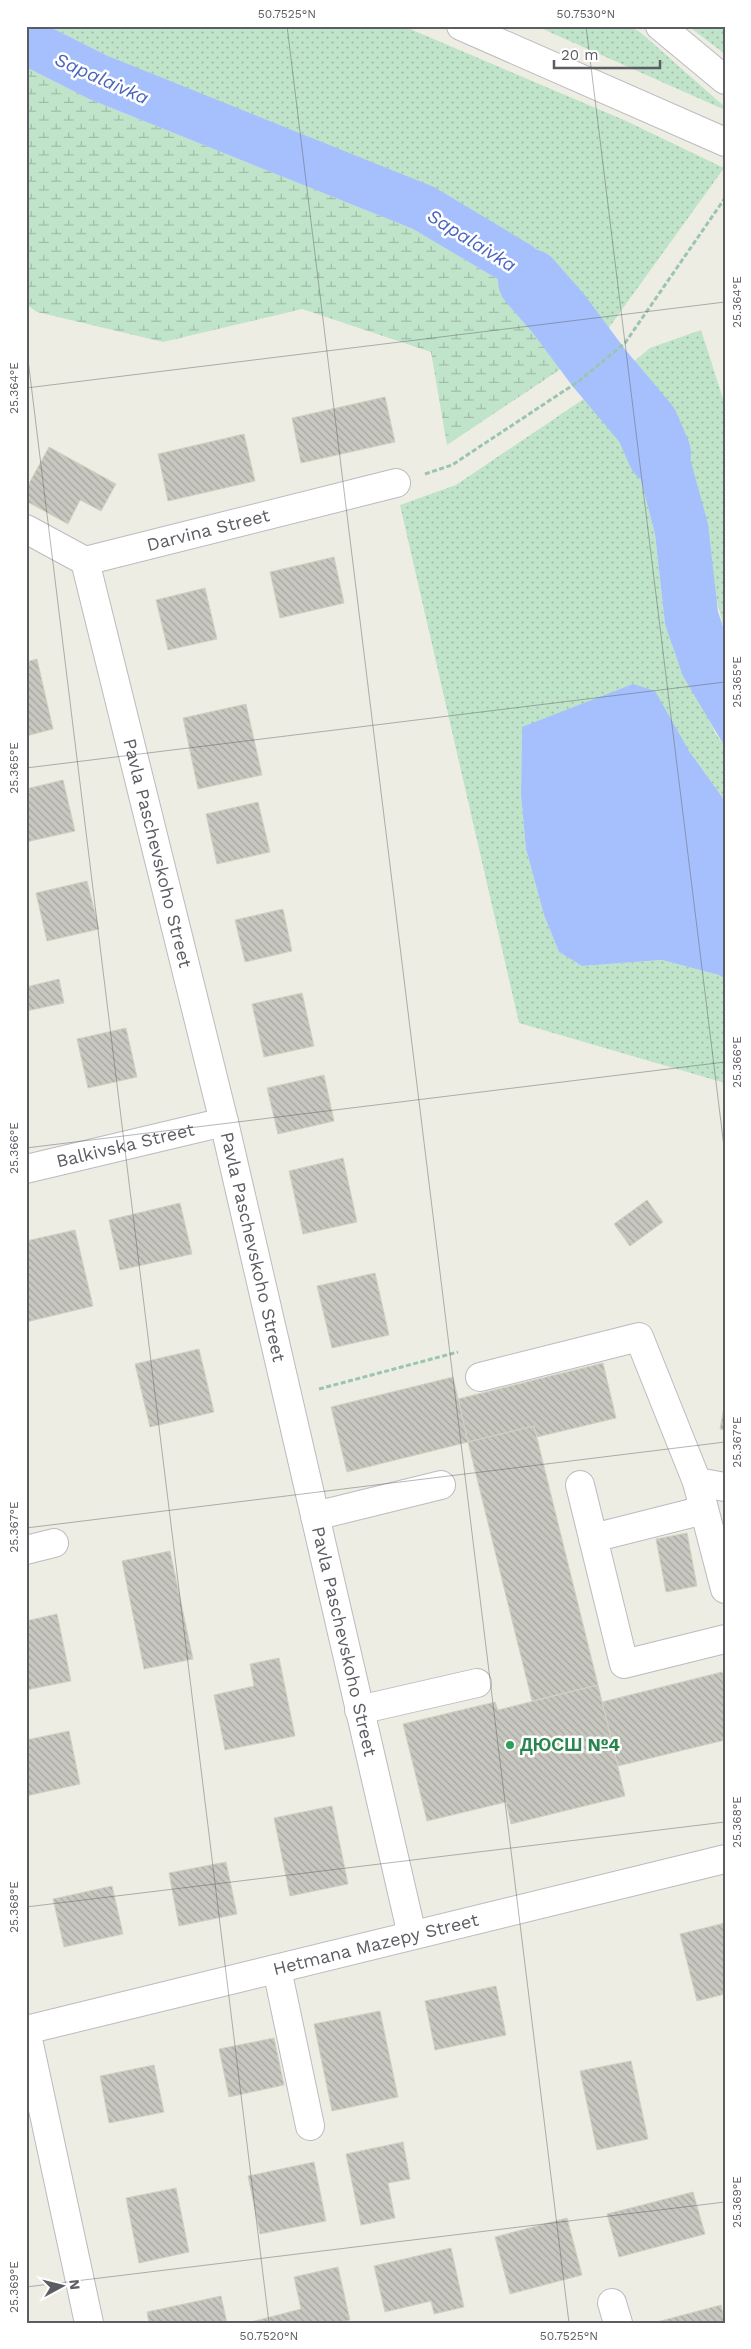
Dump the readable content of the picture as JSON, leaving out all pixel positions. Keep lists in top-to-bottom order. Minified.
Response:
{"streets":{"street":["Darvina Street","Pavla Paschevskoho Street","Balkivska Street","Hetmana Mazepy Street"]},"crossings":[["Darvina Street","Pavla Paschevskoho Street"],["Pavla Paschevskoho Street","Balkivska Street"],["Pavla Paschevskoho Street","Hetmana Mazepy Street"]],"water":["Sapalaivka"],"places":["ДЮСШ №4"],"scale_bar":"20 m","north":"right","coordinates":["50.7525°N","50.7530°N","25.364°E","25.365°E","25.366°E","25.367°E","25.368°E","25.369°E","50.7520°N"]}
